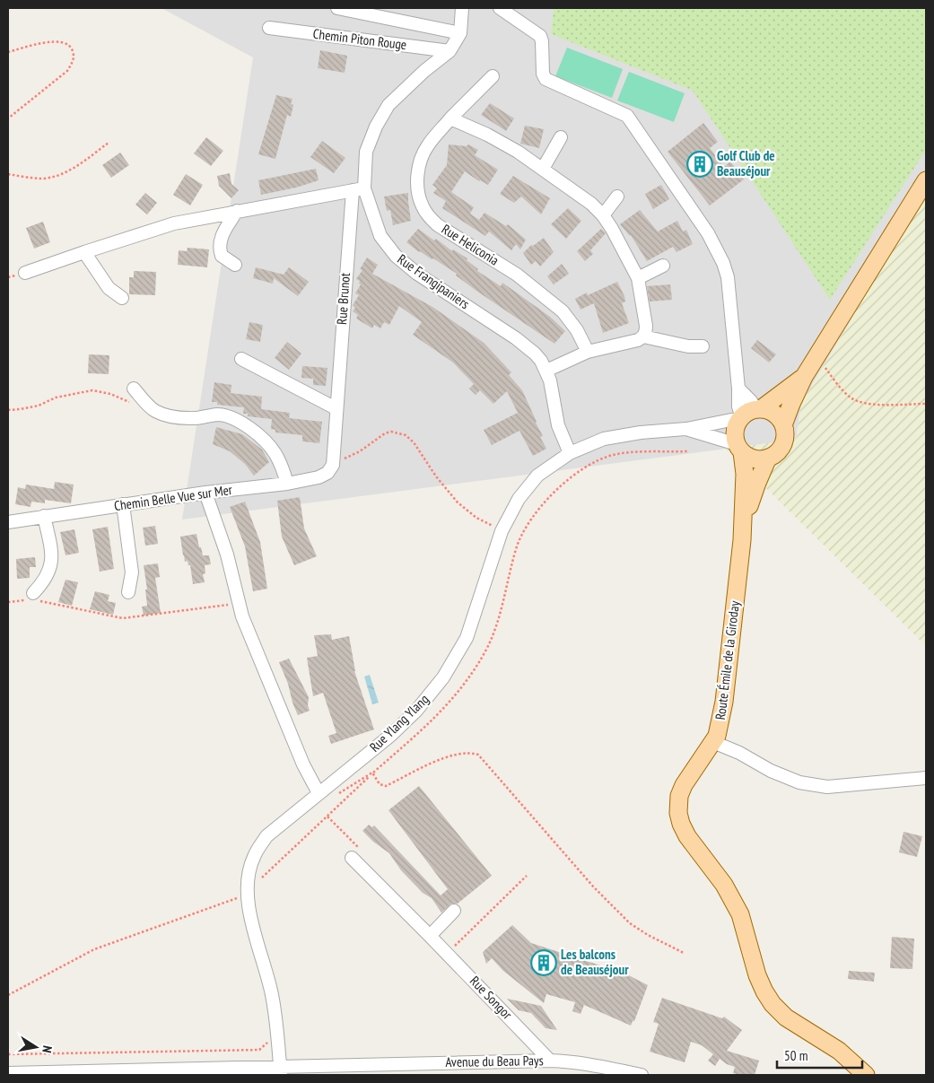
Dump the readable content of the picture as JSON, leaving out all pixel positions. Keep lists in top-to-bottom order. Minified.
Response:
{"streets":{"main road":["Route Émile de la Giroday"],"street":["Chemin Piton Rouge","Rue Heliconia","Rue Frangipaniers","Rue Brunot","Chemin Belle Vue sur Mer","Rue Ylang Ylang","Rue Songor","Avenue du Beau Pays"]},"crossings":[["Chemin Piton Rouge","Rue Frangipaniers"],["Rue Frangipaniers","Rue Brunot"],["Rue Frangipaniers","Rue Ylang Ylang"],["Rue Brunot","Chemin Belle Vue sur Mer"],["Rue Ylang Ylang","Avenue du Beau Pays"],["Rue Songor","Avenue du Beau Pays"]],"places":{"building":["Golf Club de Beauséjour","Les balcons de Beauséjour"]},"scale_bar":"50 m","north":"right"}
